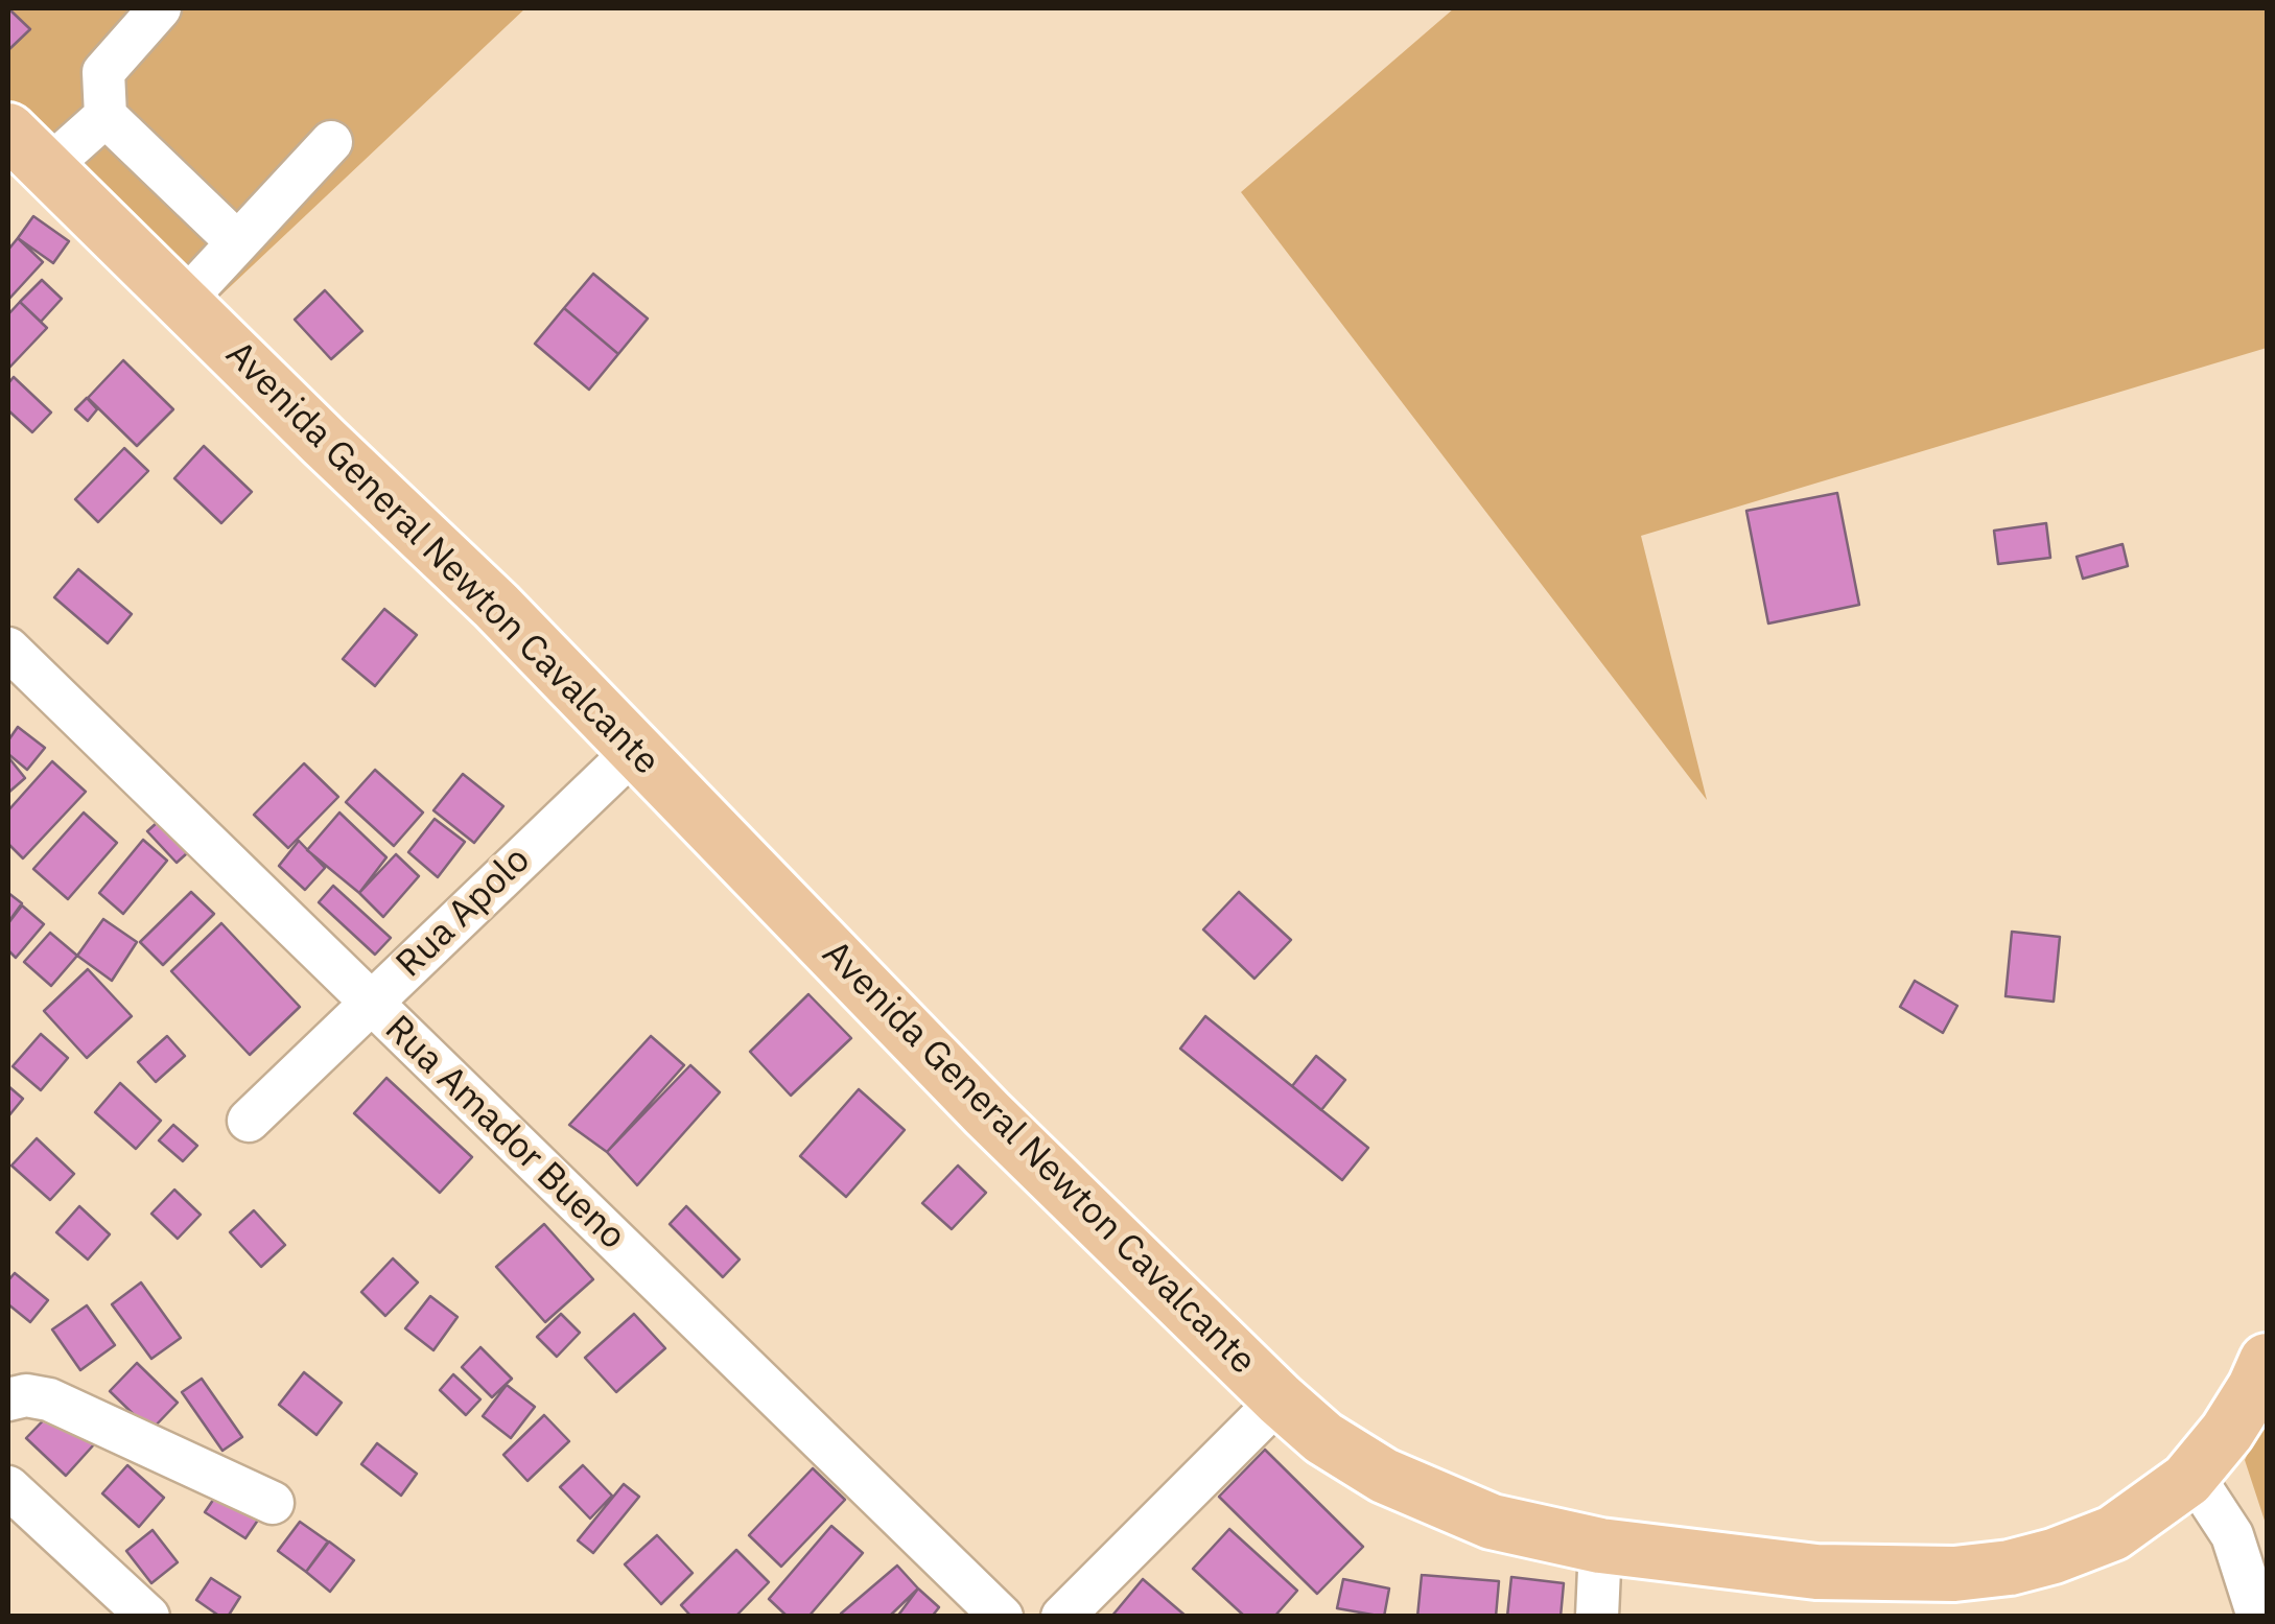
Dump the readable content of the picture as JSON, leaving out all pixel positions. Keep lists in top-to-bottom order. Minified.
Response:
{"streets":{"main road":["Avenida General Newton Cavalcante"],"street":["Rua Apolo","Rua Amador Bueno"]},"crossings":[["Avenida General Newton Cavalcante","Rua Apolo"],["Rua Apolo","Rua Amador Bueno"]]}
